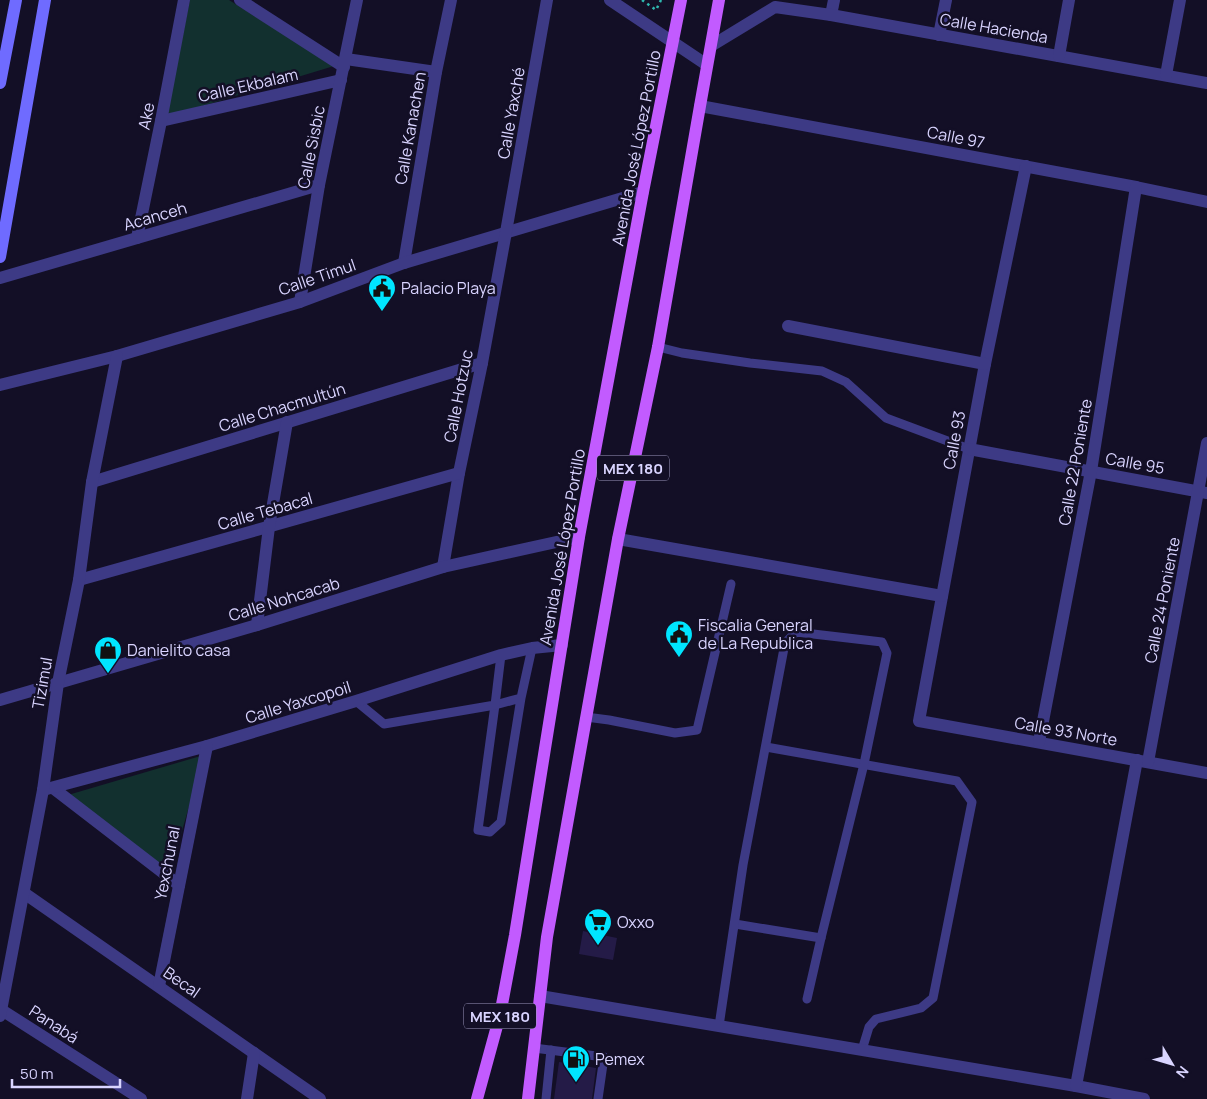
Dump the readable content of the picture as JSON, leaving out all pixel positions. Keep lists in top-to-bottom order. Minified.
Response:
{"streets":{"main road":["Avenida José López Portillo","MEX 180"],"street":["Calle Hacienda","Calle Ekbalam","Calle Yaxché","Ake","Calle Kanachen","Calle 97","Calle Sisbic","Acanceh","Calle Timul","Calle Hotzuc","Calle Chacmultún","Calle 93","Calle 22 Poniente","Calle 95","Calle Tebacal","Calle Nohcacab","Calle 24 Poniente","Tizimul","Calle Yaxcopoil","Calle 93 Norte","Yexchunal","Becal","Panabá"]},"crossings":[["Calle Hacienda","MEX 180"],["Calle Ekbalam","Ake"],["Calle Ekbalam","Calle Sisbic"],["Calle Yaxché","Calle Timul"],["Calle Yaxché","Calle Hotzuc"],["Ake","Acanceh"],["Calle Kanachen","Calle Timul"],["Calle 97","Calle 93"],["Calle 97","Calle 22 Poniente"],["Calle 97","MEX 180"],["Calle Sisbic","Acanceh"],["Calle Sisbic","Calle Timul"],["Avenida José López Portillo","Calle Timul"],["Avenida José López Portillo","Calle Nohcacab"],["Avenida José López Portillo","Calle Yaxcopoil"],["Calle Timul","Calle Hotzuc"],["Calle Timul","Tizimul"],["Calle Hotzuc","Calle Chacmultún"],["Calle Hotzuc","Calle Tebacal"],["Calle Hotzuc","Calle Nohcacab"],["Calle Chacmultún","Tizimul"],["Calle 93","Calle 95"],["Calle 93","Calle 93 Norte"],["Calle 22 Poniente","Calle 95"],["Calle 22 Poniente","Calle 93 Norte"],["Calle 95","Calle 24 Poniente"],["Calle Tebacal","Tizimul"],["Calle Nohcacab","Tizimul"],["Calle 24 Poniente","Calle 93 Norte"],["Tizimul","Calle Yaxcopoil"],["Tizimul","Becal"],["Tizimul","Panabá"],["Calle Yaxcopoil","Yexchunal"],["Yexchunal","Becal"]],"places":{"public building":["Palacio Playa","Fiscalia General de La Republica"],"shop":["Danielito casa"],"supermarket":["Oxxo"],"fuel station":["Pemex"]},"scale_bar":"50 m","north":"bottom right"}
